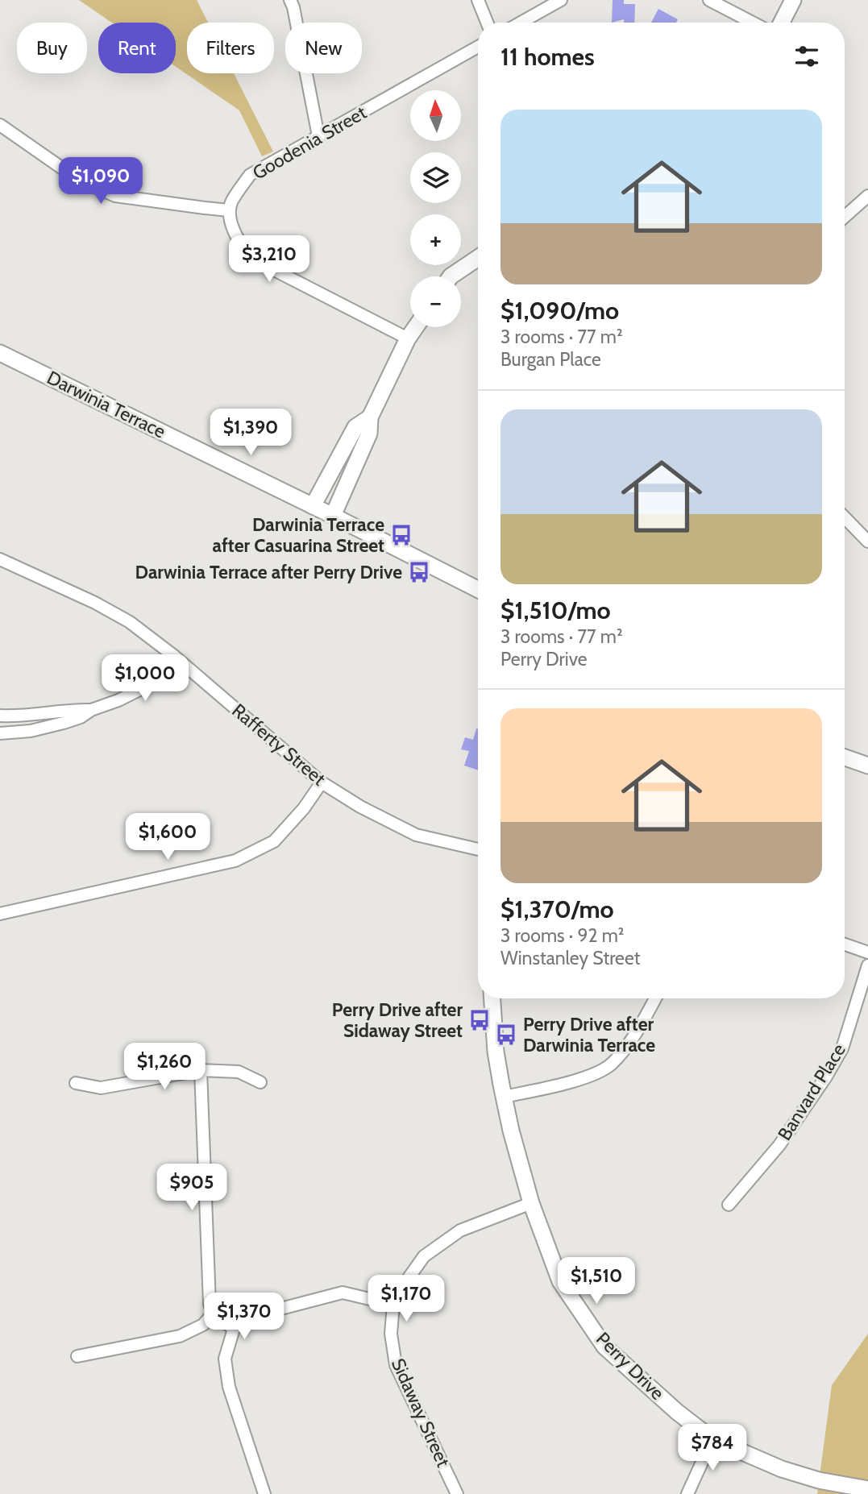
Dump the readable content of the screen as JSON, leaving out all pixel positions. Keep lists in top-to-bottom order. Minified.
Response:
{"streets":{"street":["Goodenia Street","Darwinia Terrace","Rafferty Street","Banvard Place","Perry Drive","Sidaway Street"]},"crossings":[["Perry Drive","Sidaway Street"]],"places":{"bus stop":["Darwinia Terrace after Casuarina Street","Darwinia Terrace after Perry Drive","Perry Drive after Sidaway Street","Perry Drive after Darwinia Terrace"]},"north":"top","page":{"chip":["Buy","Rent","Filters","New"],"heading":"11 homes","map_buttons":["+","−"],"list":[{"name":"$1,090/mo","note":"3 rooms · 77 m² · Burgan Place"},{"name":"$1,510/mo","note":"3 rooms · 77 m² · Perry Drive"},{"name":"$1,370/mo","note":"3 rooms · 92 m² · Winstanley Street"}],"price":["$1,090","$3,210","$1,390","$1,000","$1,600","$1,260","$905","$1,510","$1,170","$1,370","$784"]}}
